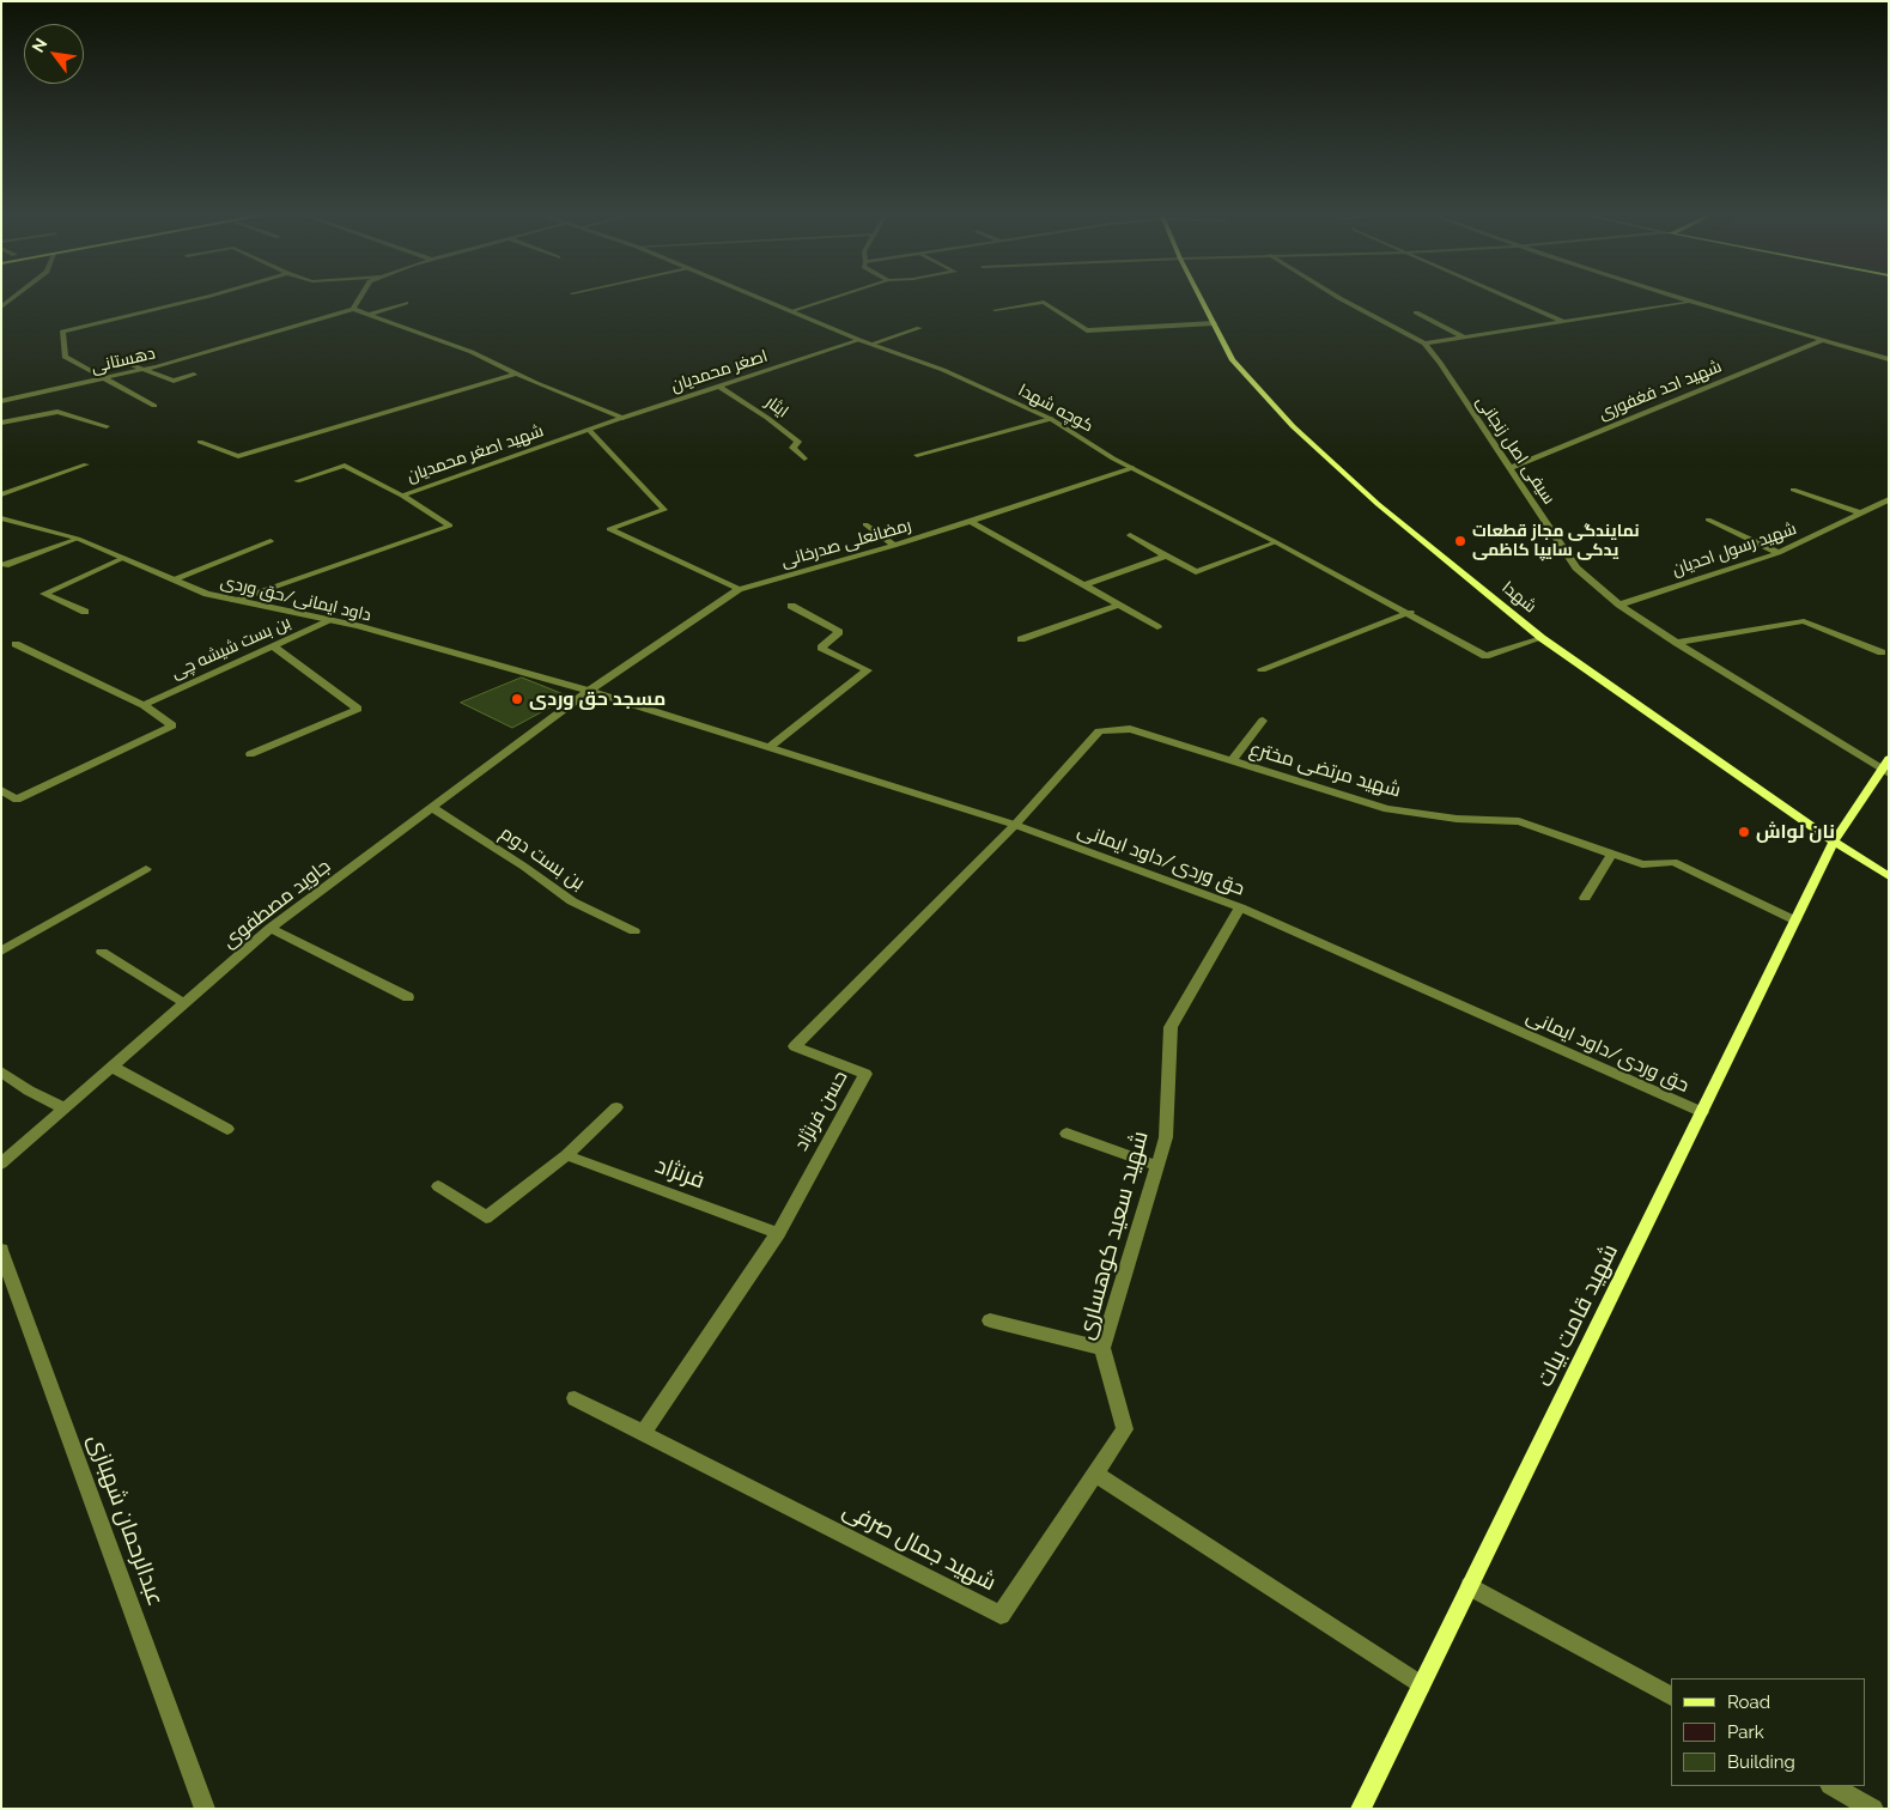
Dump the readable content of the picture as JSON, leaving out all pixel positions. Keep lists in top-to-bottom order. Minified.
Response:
{"streets":{"main road":["شهدا","شهید قامت بیات"],"street":["دهستانی","اصغر محمدیان","شهید احد فغفوری","ایثار","کوچه شهدا","سیفی اصل زنجانی","شهید اصغر محمدیان","رمضانعلی صدرخانی","شهید رسول احدیان","داود ایمانی/حق وردی","بن بست شیشه چی","شهید مرتضی مخترع","بن بست دوم","حق وردی/داود ایمانی","جاوید مصطفوی","حسن فرنژاد","فرنژاد","شهید سعید کوهساری","عبدالرحمان شهبازی","شهید جمال صرفی"]},"crossings":[["اصغر محمدیان","ایثار"],["اصغر محمدیان","کوچه شهدا"],["اصغر محمدیان","شهید اصغر محمدیان"],["شهید احد فغفوری","سیفی اصل زنجانی"],["کوچه شهدا","رمضانعلی صدرخانی"],["کوچه شهدا","شهدا"],["سیفی اصل زنجانی","شهید رسول احدیان"],["سیفی اصل زنجانی","شهید قامت بیات"],["شهید اصغر محمدیان","داود ایمانی/حق وردی"],["رمضانعلی صدرخانی","داود ایمانی/حق وردی"],["رمضانعلی صدرخانی","حق وردی/داود ایمانی"],["رمضانعلی صدرخانی","جاوید مصطفوی"],["شهدا","شهید قامت بیات"],["داود ایمانی/حق وردی","بن بست شیشه چی"],["داود ایمانی/حق وردی","حق وردی/داود ایمانی"],["داود ایمانی/حق وردی","جاوید مصطفوی"],["شهید مرتضی مخترع","حق وردی/داود ایمانی"],["شهید مرتضی مخترع","حسن فرنژاد"],["شهید مرتضی مخترع","شهید قامت بیات"],["بن بست دوم","جاوید مصطفوی"],["حق وردی/داود ایمانی","جاوید مصطفوی"],["حق وردی/داود ایمانی","حسن فرنژاد"],["حق وردی/داود ایمانی","شهید سعید کوهساری"],["حق وردی/داود ایمانی","شهید قامت بیات"],["حسن فرنژاد","فرنژاد"],["حسن فرنژاد","شهید جمال صرفی"],["شهید سعید کوهساری","شهید جمال صرفی"]],"places":["نمایندگی مجاز قطعات یدکی سایپا کاظمی","مسجد حق وردی","نان لواش"],"legend":["Road","Park","Building"],"north":"top left"}
